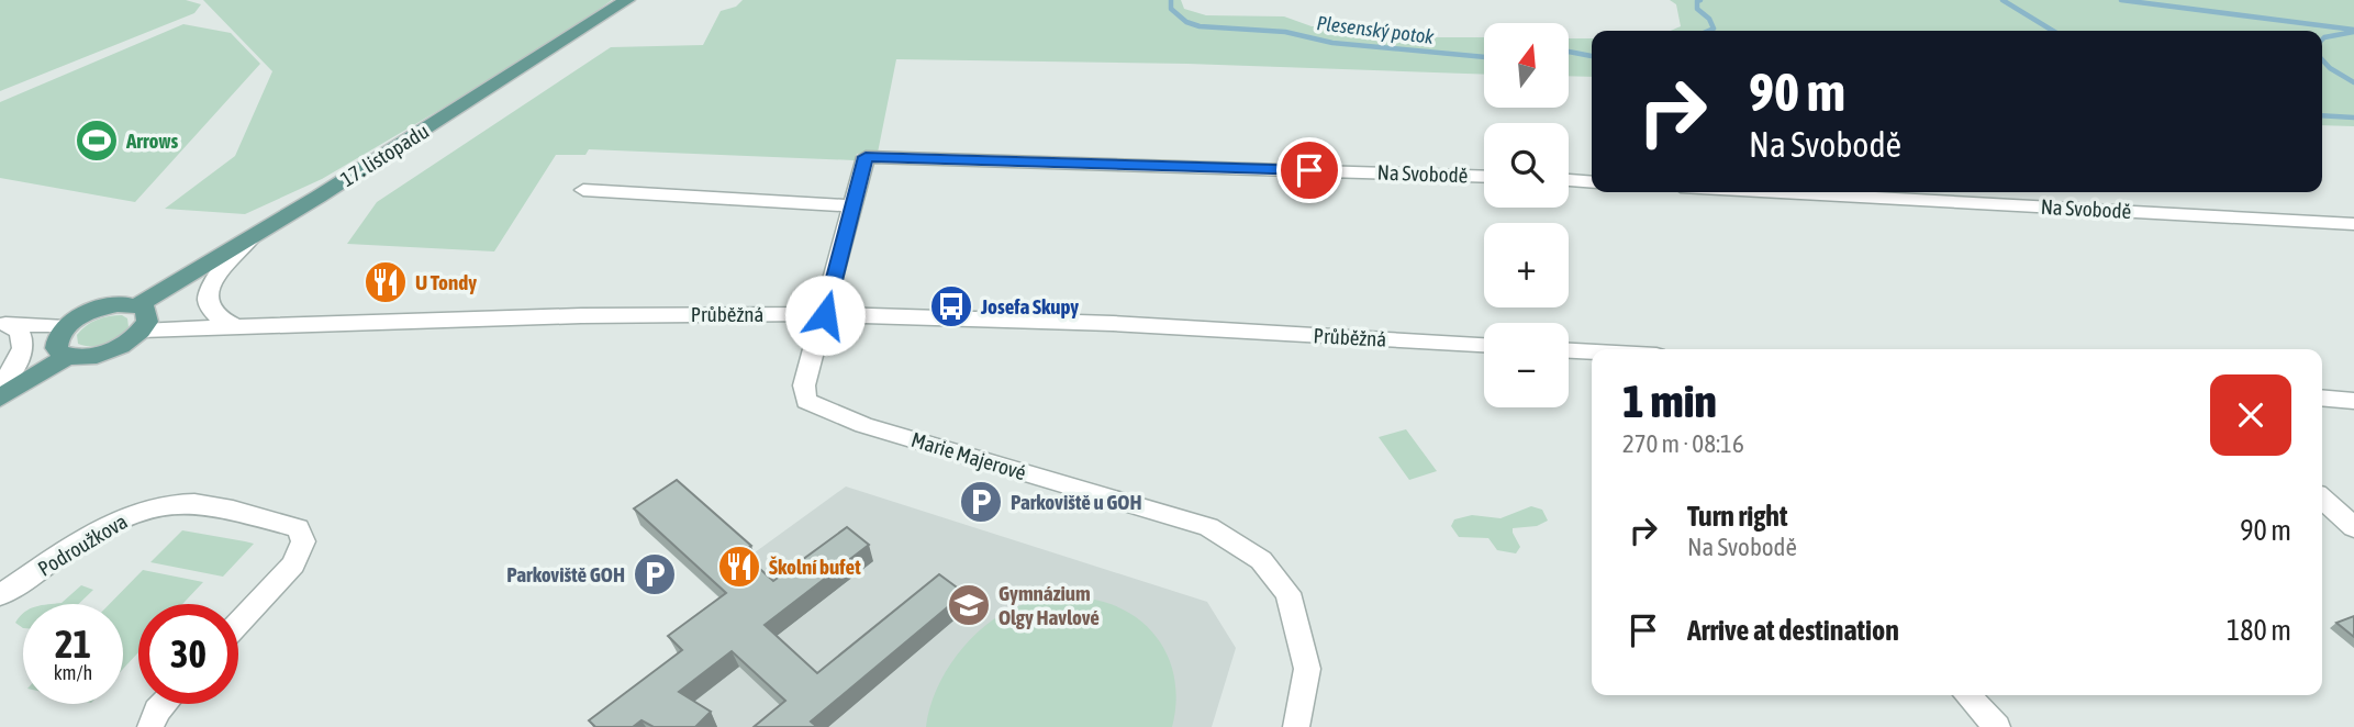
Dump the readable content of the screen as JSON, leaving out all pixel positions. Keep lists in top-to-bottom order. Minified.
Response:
{"streets":{"main road":["17. listopadu"],"street":["Na Svobodě","Průběžná","Marie Majerové","Podroužkova"]},"crossings":[["Na Svobodě","Průběžná"],["Na Svobodě","Marie Majerové"],["Průběžná","Marie Majerové"]],"water":["Plesenský potok"],"places":{"sports":["Arrows"],"restaurant":["U Tondy","Školní bufet"],"bus stop":["Josefa Skupy"],"parking":["Parkoviště u GOH","Parkoviště GOH"],"school or university":["Gymnázium Olgy Havlové"]},"north":"top","page":{"map_buttons":["+","−"],"turn":["90 m","Na Svobodě"],"heading":["1 min","270 m · 08:16"],"list":[{"name":"Turn right","note":"Na Svobodě","value":"90 m"},{"name":"Arrive at destination","value":"180 m"}],"speed":"21 km/h","limit":"30"}}
